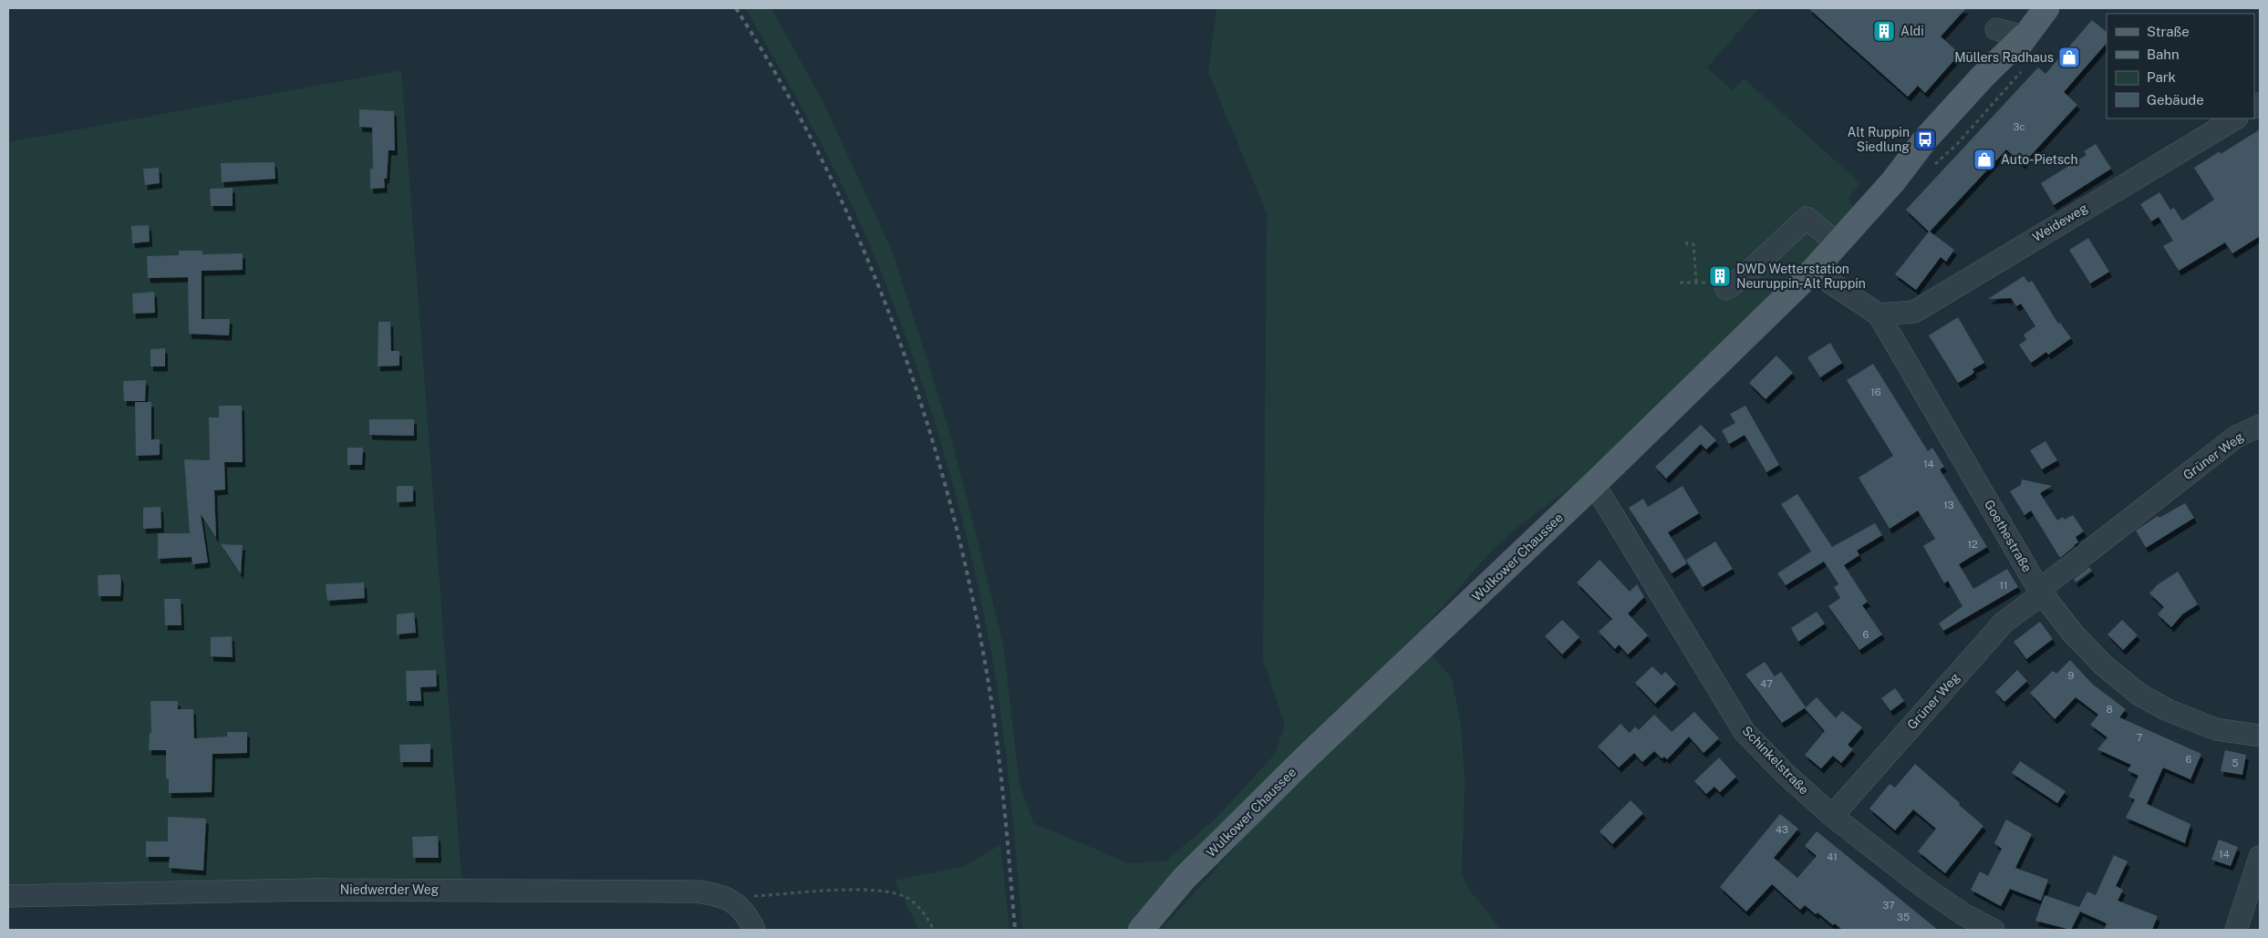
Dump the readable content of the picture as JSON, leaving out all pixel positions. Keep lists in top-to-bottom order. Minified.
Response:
{"streets":{"main road":["Wulkower Chaussee"],"street":["Weideweg","Grüner Weg","Goethestraße","Schinkelstraße","Niedwerder Weg"]},"crossings":[["Weideweg","Goethestraße"],["Grüner Weg","Goethestraße"],["Grüner Weg","Schinkelstraße"],["Goethestraße","Wulkower Chaussee"],["Wulkower Chaussee","Schinkelstraße"]],"places":{"building":["Aldi","DWD Wetterstation Neuruppin-Alt Ruppin"],"shop":["Müllers Radhaus","Auto-Pietsch"],"bus stop":["Alt Ruppin Siedlung"]},"house_numbers":["3c","16","14","13","12","11","6","9","47","8","7","6","5","43","14","41","37","35"],"legend":["Straße","Bahn","Park","Gebäude"]}
